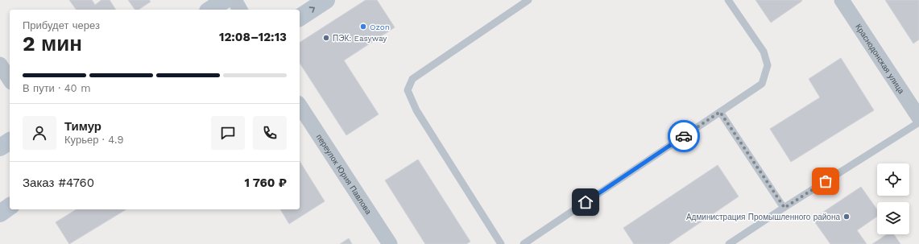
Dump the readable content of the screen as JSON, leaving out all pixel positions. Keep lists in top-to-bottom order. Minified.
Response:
{"streets":{"street":["Краснодонская улица","переулок Юрия Павлова"]},"places":["Ozon","ПЭК: Easyway","Администрация Промышленного района"],"page":{"heading":["2 мин","Прибудет через","12:08–12:13"],"panel":["Тимур","Курьер · 4.9","Заказ #4760","1 760 ₽"],"bar":"В пути · 40 m"}}
